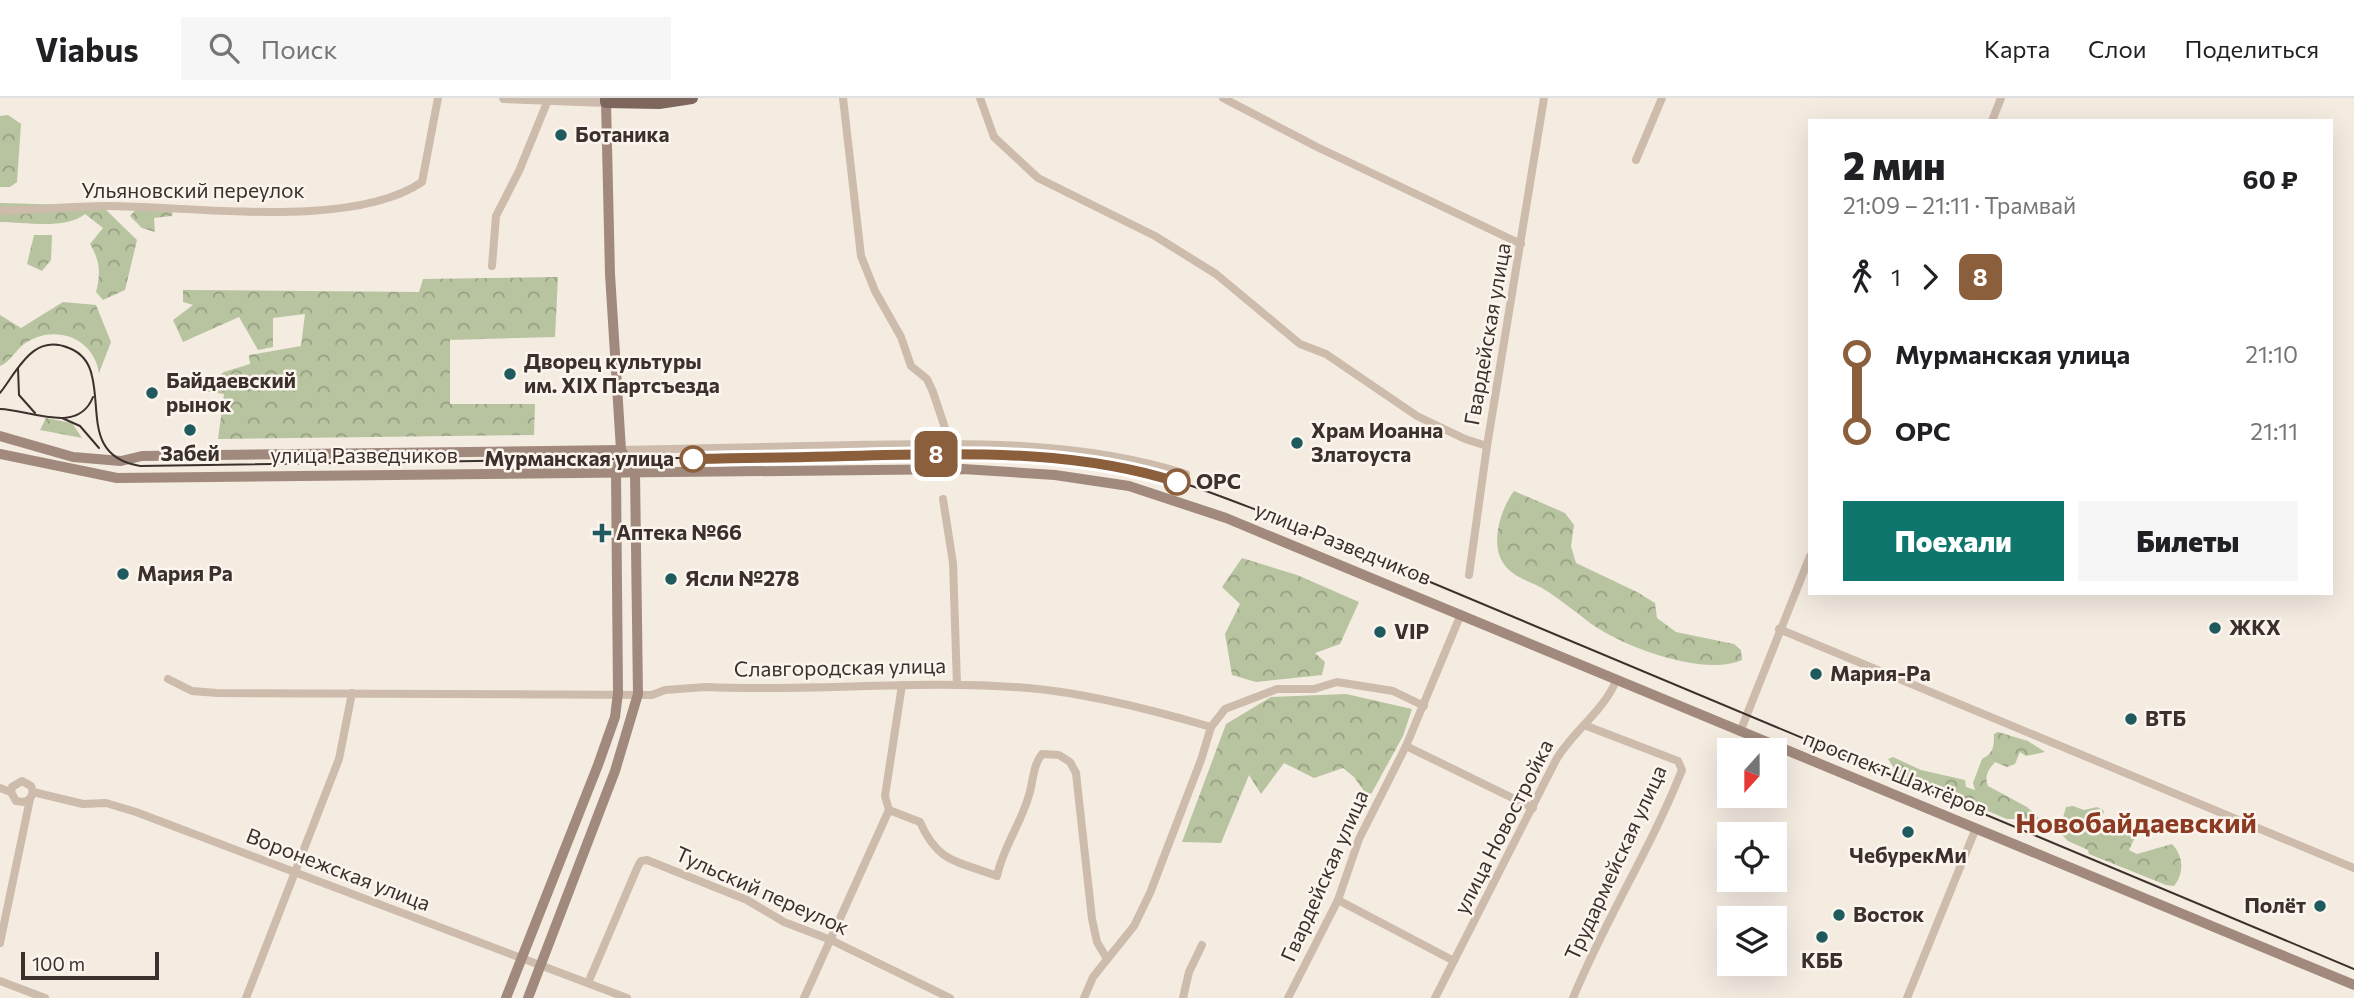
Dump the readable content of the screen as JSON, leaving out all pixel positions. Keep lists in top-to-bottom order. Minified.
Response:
{"streets":{"main road":["улица Разведчиков","проспект Шахтёров"],"street":["Ульяновский переулок","Гвардейская улица","Славгородская улица","улица Новостройка","Трудармейская улица","Воронежская улица","Тульский переулок"]},"crossings":[["Гвардейская улица","улица Разведчиков"],["Гвардейская улица","проспект Шахтёров"],["улица Разведчиков","проспект Шахтёров"],["проспект Шахтёров","улица Новостройка"],["улица Новостройка","Трудармейская улица"],["Воронежская улица","Тульский переулок"]],"districts":["Новобайдаевский"],"places":{"other":["Ботаника","Дворец культуры им. XIX Партсъезда","Байдаевский рынок","Забей","Храм Иоанна Златоуста","Мурманская улица","ОРС","Мария Ра","Ясли №278","ЖКХ","VIP","Мария-Ра","ВТБ","ЧебурекМи","Полёт","Восток","КББ"],"health":["Аптека №66"]},"lines":["tram line 8"],"scale_bar":"100 m","north":"bottom","page":{"header":"Viabus","search":"Поиск","nav":["Карта","Слои","Поделиться"],"on_map":"8","heading":["2 мин","21:09 – 21:11 · Трамвай","60 ₽"],"legs":["1","8"],"list":[{"name":"Мурманская улица","value":"21:10"},{"name":"ОРС","value":"21:11"}],"buttons":["Поехали","Билеты"],"scale":"100 m"}}
